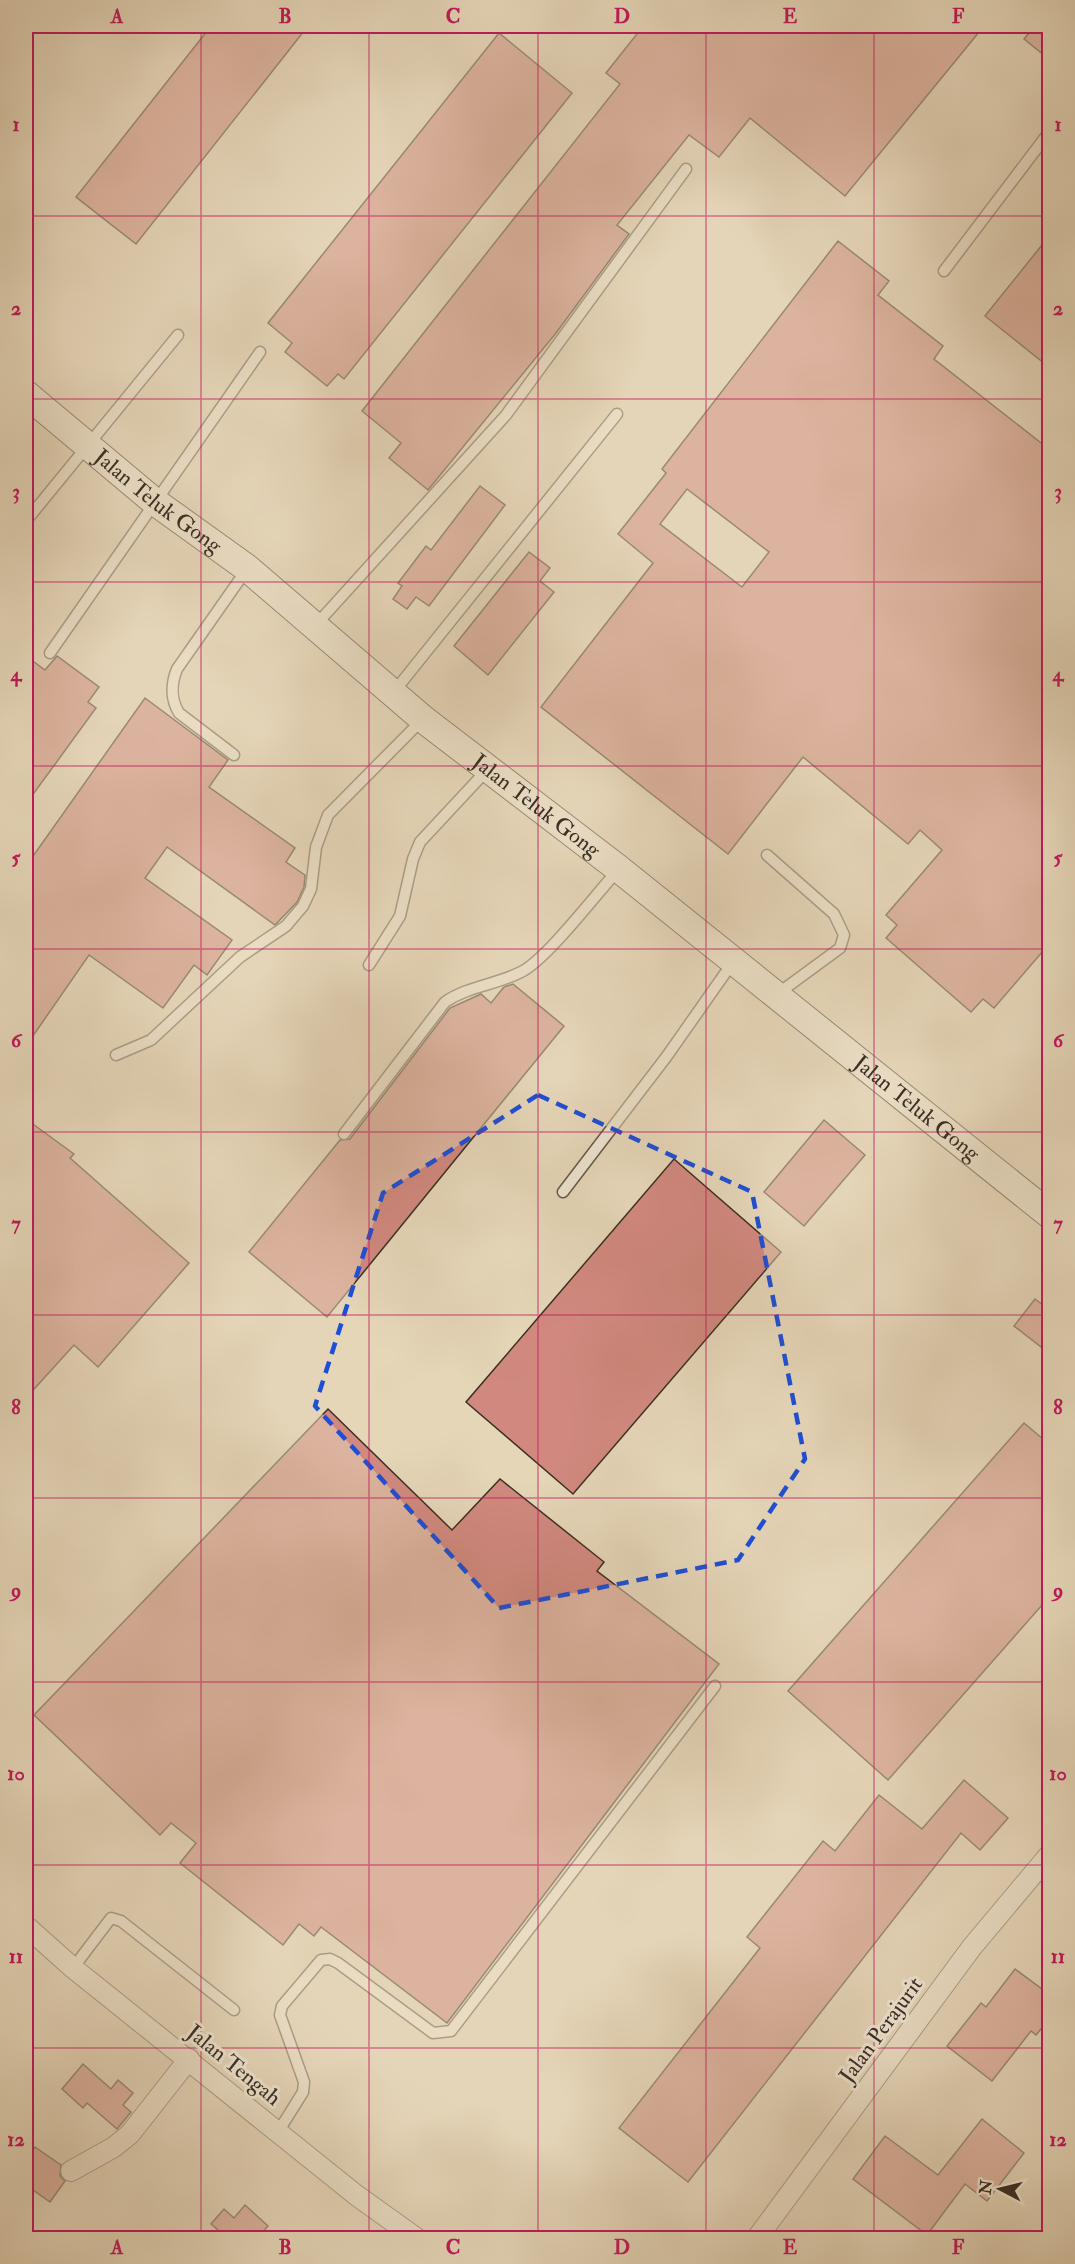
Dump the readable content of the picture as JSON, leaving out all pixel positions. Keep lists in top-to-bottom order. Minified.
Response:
{"streets":{"street":["Jalan Teluk Gong","Jalan Perajurit","Jalan Tengah"]},"north":"left","grid":{"columns":["A","B","C","D","E","F"],"rows":["1","2","3","4","5","6","7","8","9","10","11","12"]}}
